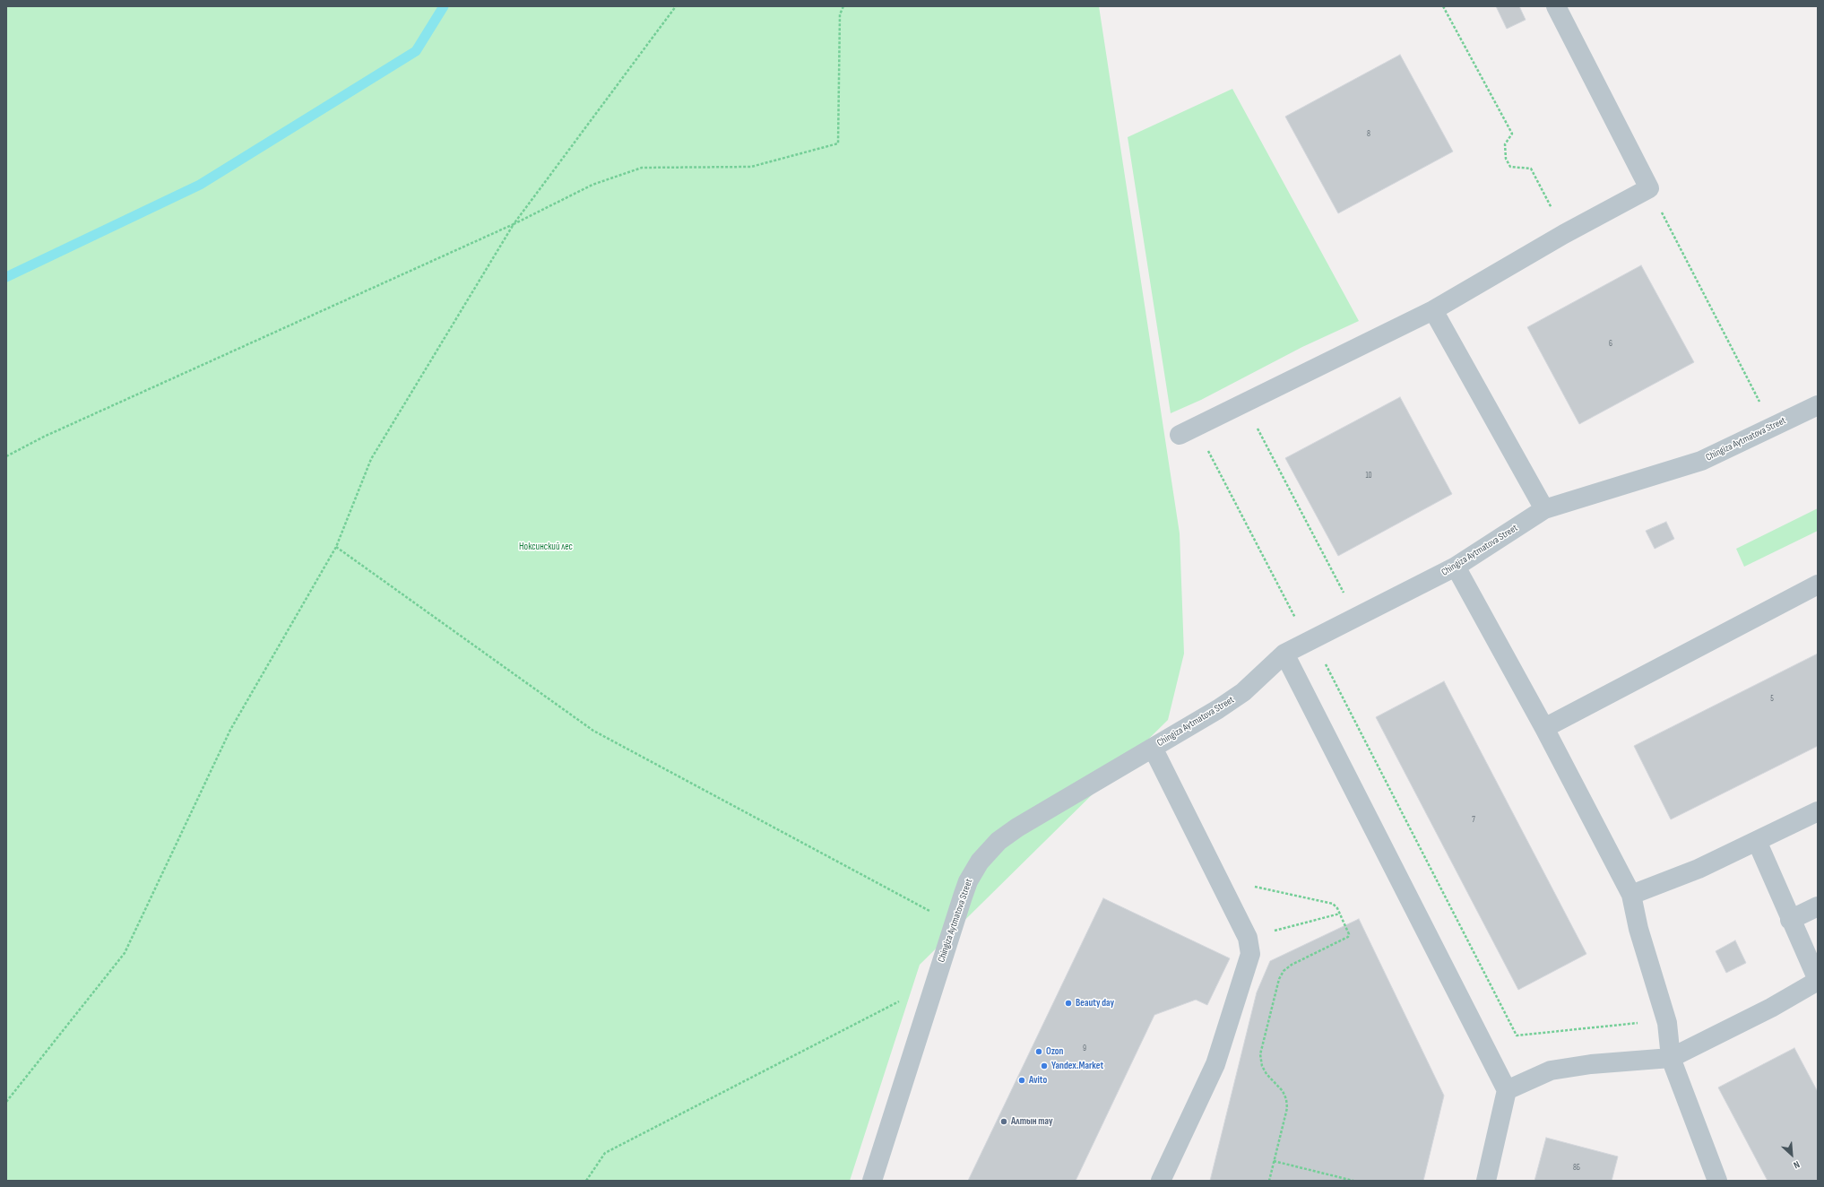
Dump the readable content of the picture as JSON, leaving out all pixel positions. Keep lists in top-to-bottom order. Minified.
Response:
{"streets":{"street":["Chingiza Aytmatova Street"]},"parks":["Ноксинский лес"],"places":["Beauty day","Ozon","Yandex.Market","Avito","Алтын тау"],"house_numbers":["8","6","10","5","7","9","8Б"],"north":"bottom right"}
